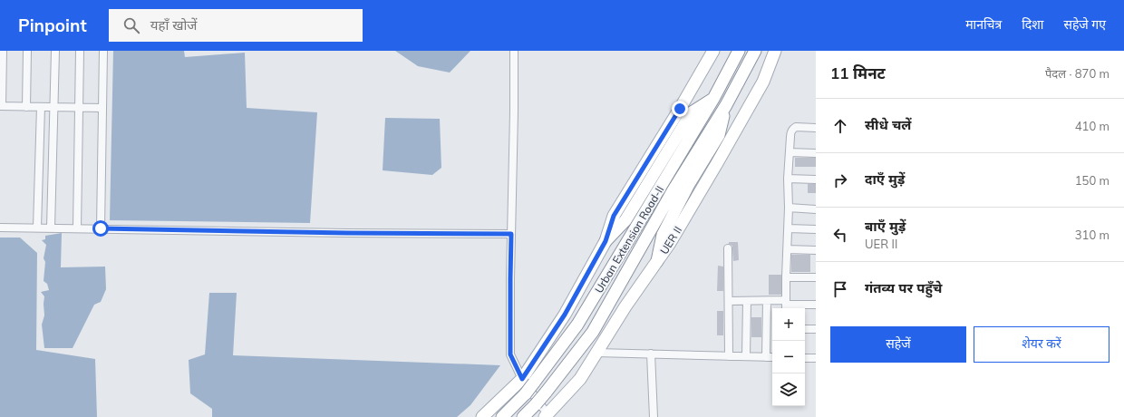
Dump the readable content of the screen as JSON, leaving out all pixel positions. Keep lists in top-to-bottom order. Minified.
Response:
{"streets":{"main road":["Urban Extension Road-II","UER II"]},"page":{"header":"Pinpoint","search":"यहाँ खोजें","nav":["मानचित्र","दिशा","सहेजे गए"],"heading":["11 मिनट","पैदल · 870 m"],"list":[["सीधे चलें","410 m"],["दाएँ मुड़ें","150 m"],["बाएँ मुड़ें","UER II","310 m"],"गंतव्य पर पहुँचे"],"map_buttons":["+","−"],"buttons":["सहेजें","शेयर करें"]}}
